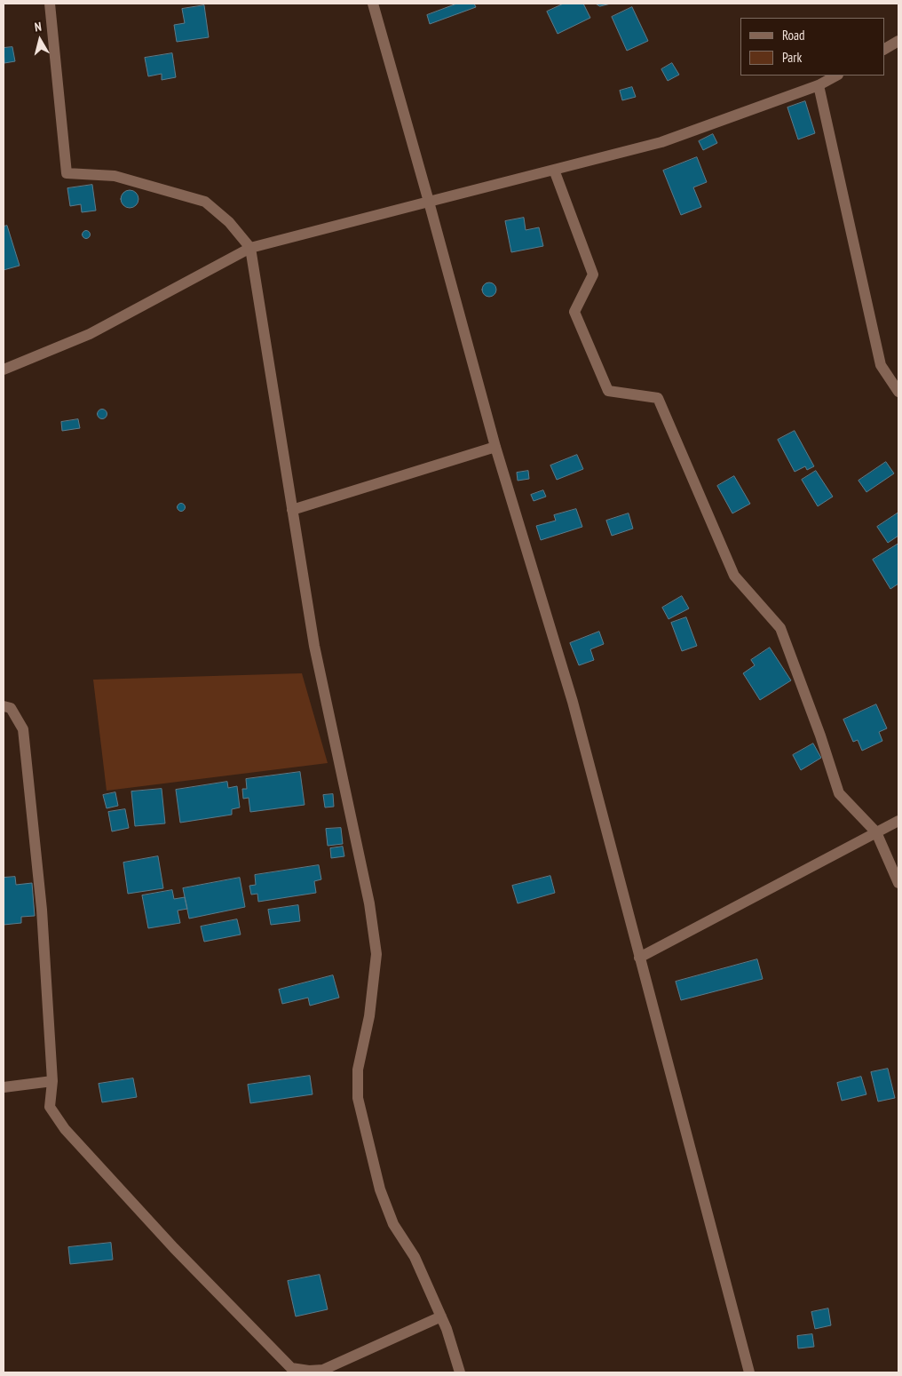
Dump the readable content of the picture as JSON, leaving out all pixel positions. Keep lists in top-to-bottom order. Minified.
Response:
{"legend":["Road","Park"],"north":"top"}
